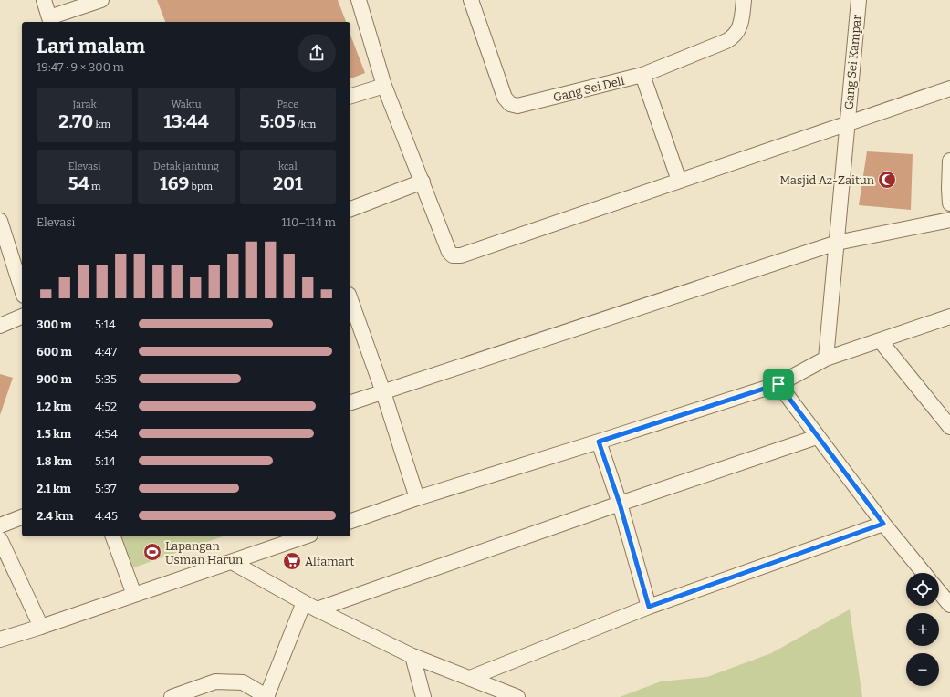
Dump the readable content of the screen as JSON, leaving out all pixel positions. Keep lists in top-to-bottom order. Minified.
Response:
{"streets":{"street":["Gang Sei Kampar","Gang Sei Deli"]},"places":{"mosque":["Masjid Az-Zaitun"],"sports":["Lapangan Usman Harun"],"supermarket":["Alfamart"]},"page":{"heading":["Lari malam","19:47 · 9 × 300 m"],"stats":[["Jarak","2.70 km"],["Waktu","13:44"],["Pace","5:05 /km"],["Elevasi","54 m"],["Detak jantung","169 bpm"],["kcal","201"]],"chart":["Elevasi","110–114 m"],"list":[{"name":"300 m","note":"5:14"},{"name":"600 m","note":"4:47"},{"name":"900 m","note":"5:35"},{"name":"1.2 km","note":"4:52"},{"name":"1.5 km","note":"4:54"},{"name":"1.8 km","note":"5:14"},{"name":"2.1 km","note":"5:37"},{"name":"2.4 km","note":"4:45"}],"map_buttons":["+","−"]}}
